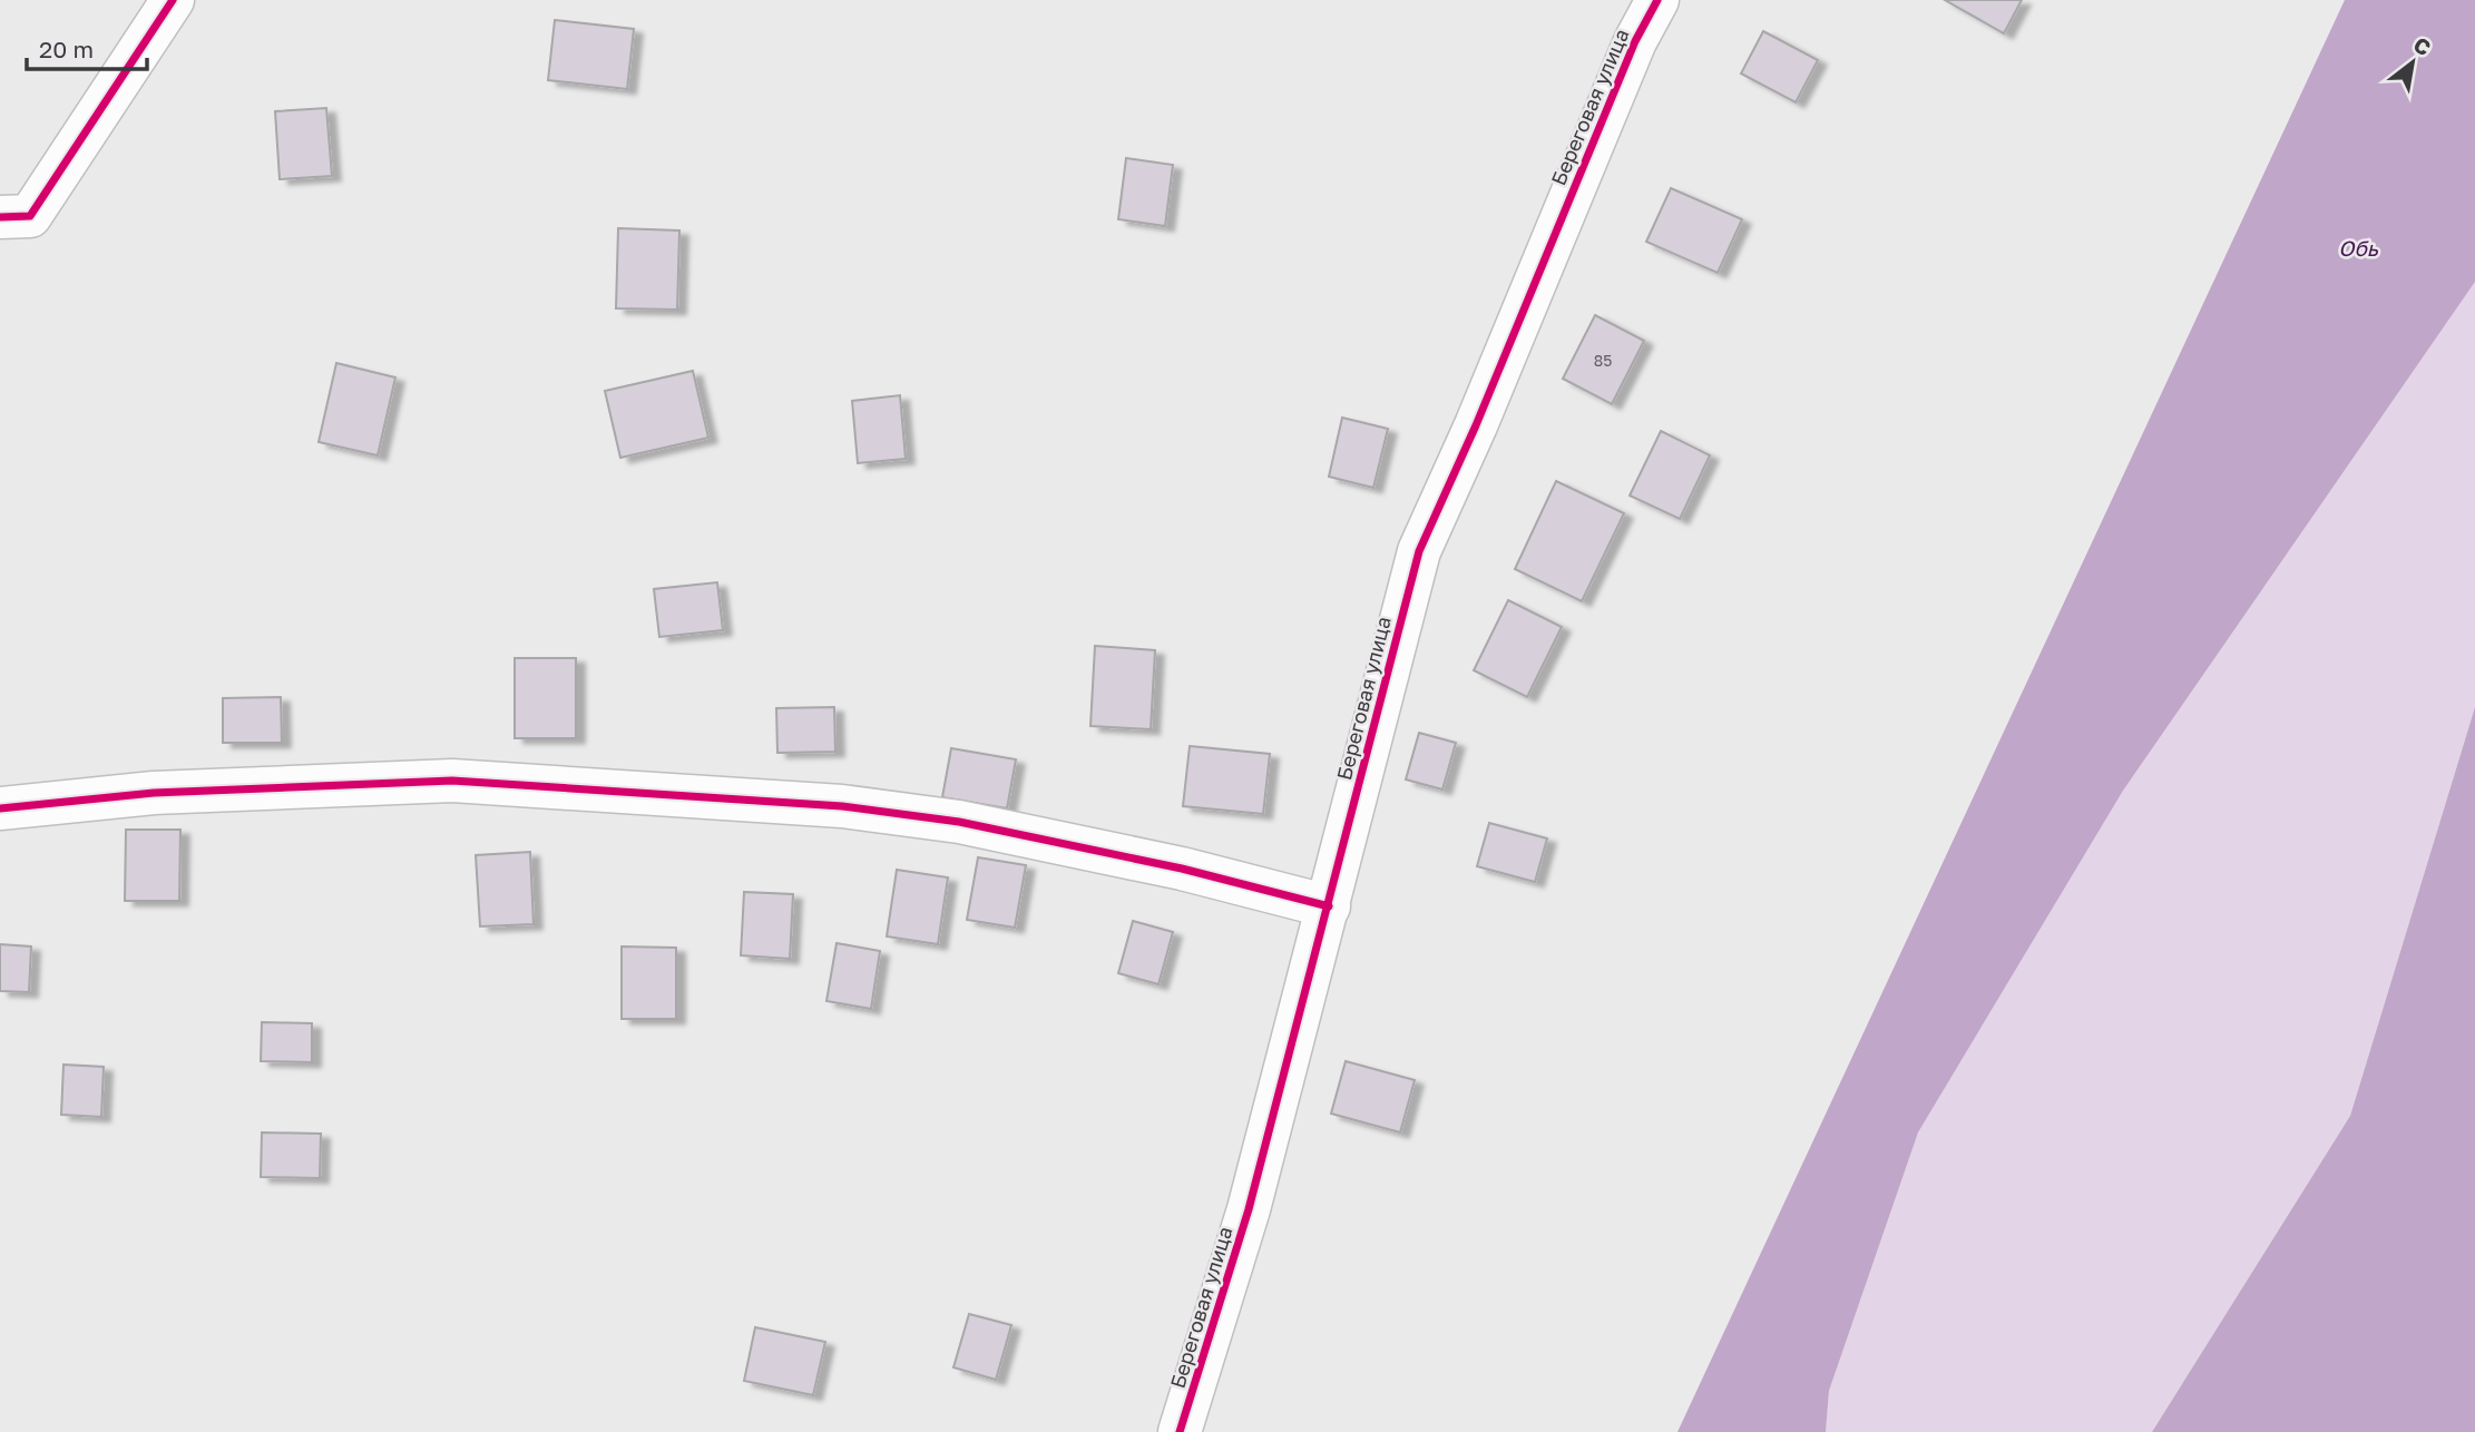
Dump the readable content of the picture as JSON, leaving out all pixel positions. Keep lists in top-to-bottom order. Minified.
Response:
{"streets":{"street":["Береговая улица"]},"water":["Обь"],"house_numbers":["85"],"scale_bar":"20 m","north":"top right"}
